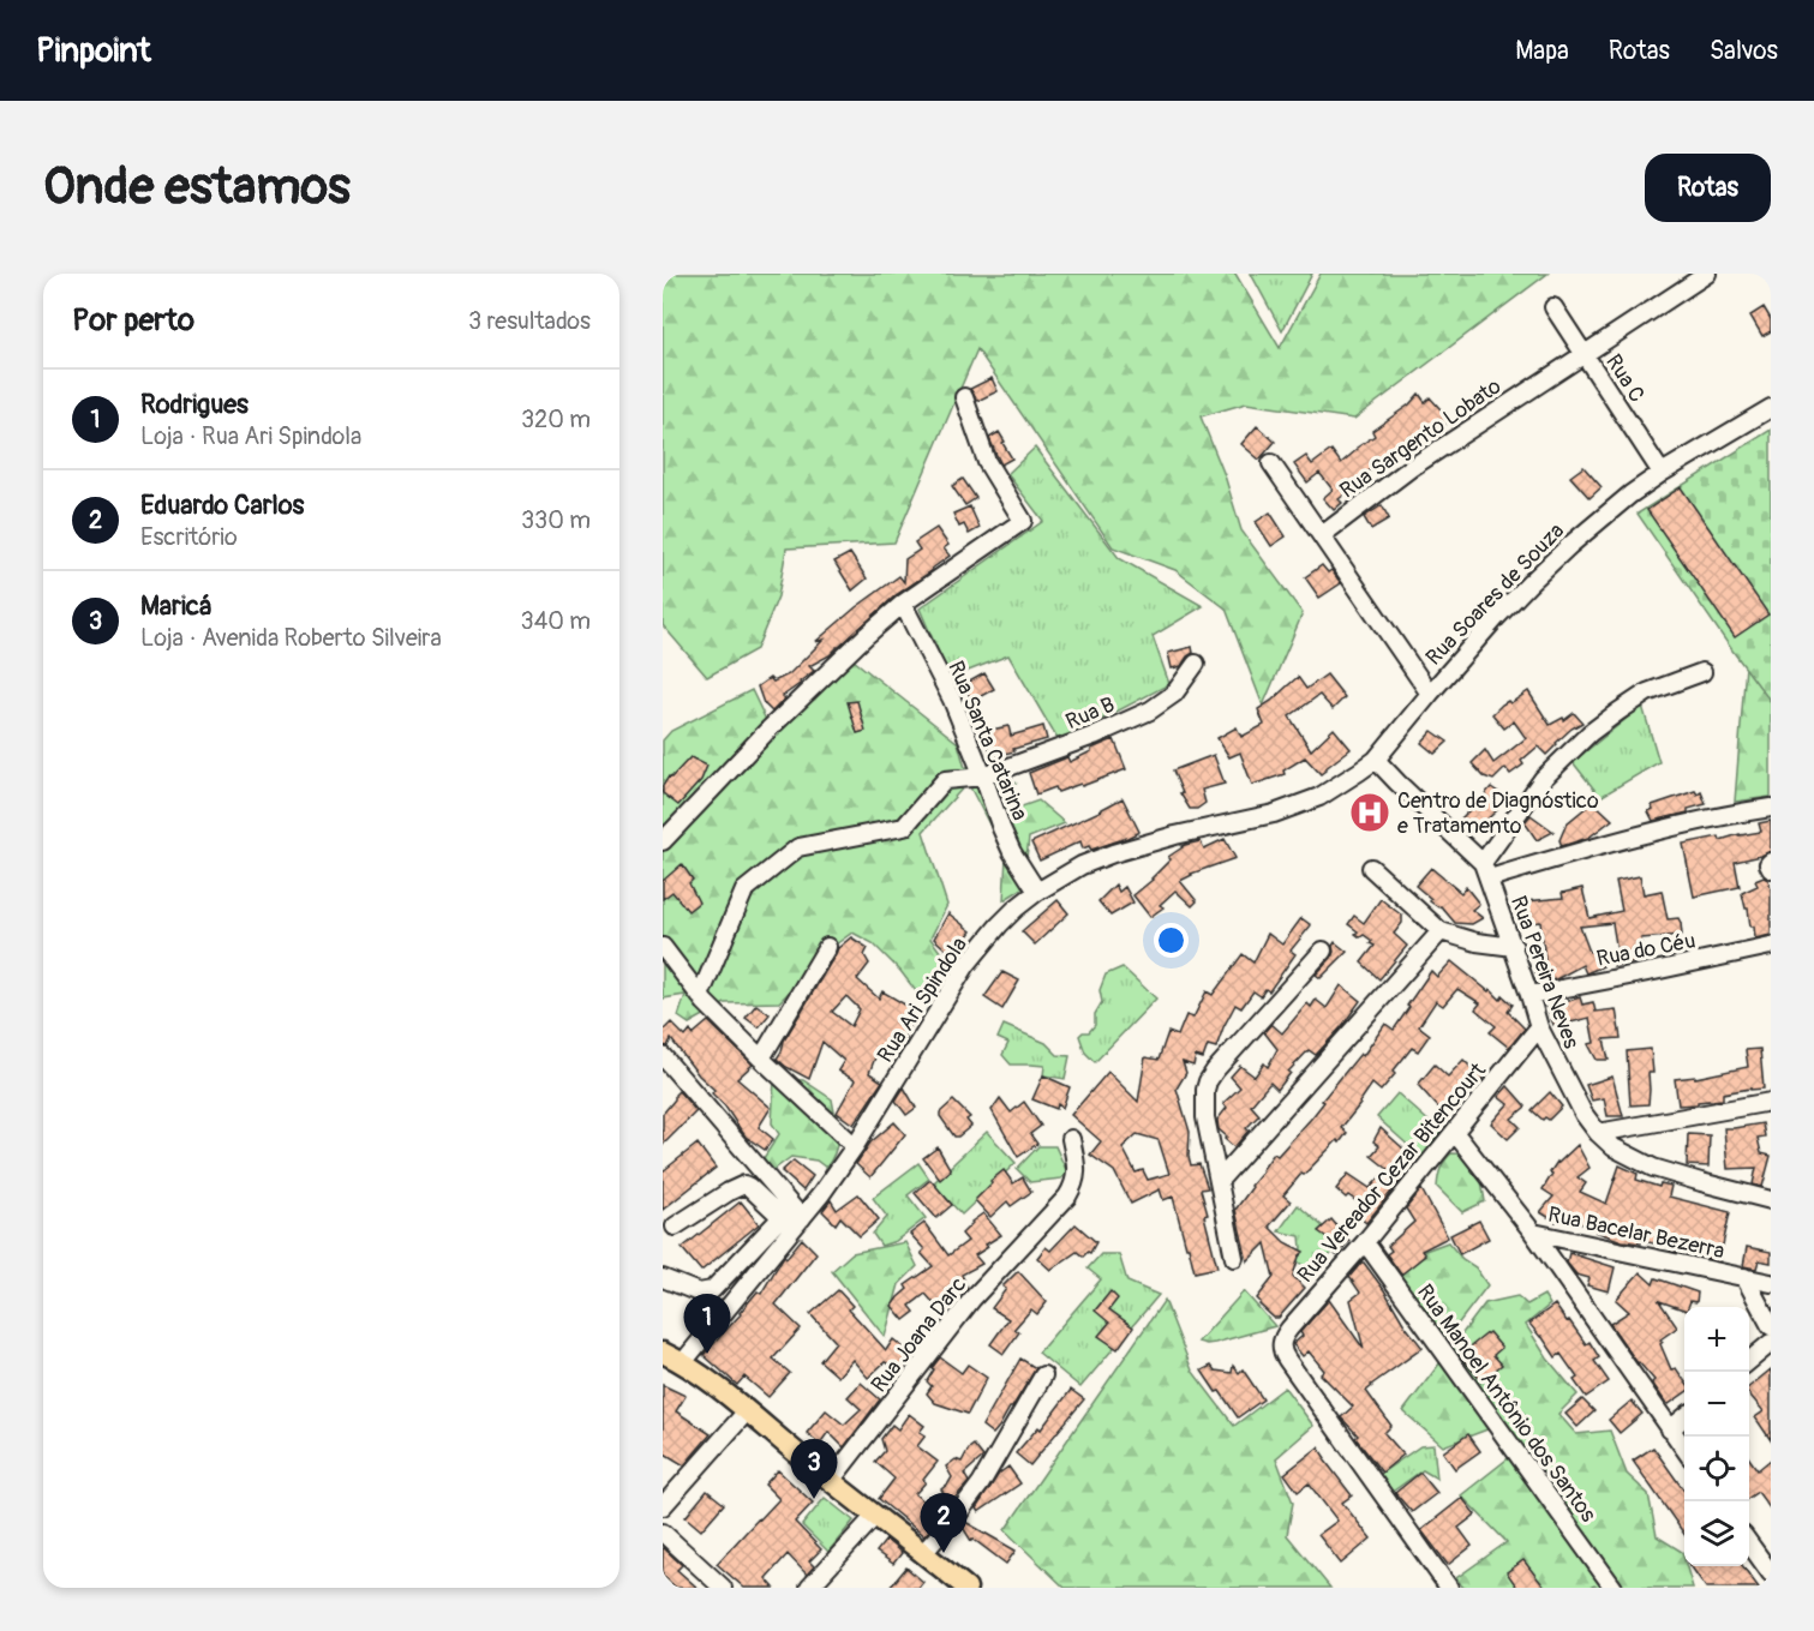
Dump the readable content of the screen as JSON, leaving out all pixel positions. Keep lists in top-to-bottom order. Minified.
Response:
{"streets":{"street":["Rua C","Rua Sargento Lobato","Rua Soares de Souza","Rua B","Rua Santa Catarina","Rua do Céu","Rua Pereira Neves","Rua Ari Spindola","Rua Vereador Cezar Bitencourt","Rua Bacelar Bezerra","Rua Joana Darc","Rua Manoel Antônio dos Santos"]},"crossings":[["Rua C","Rua Sargento Lobato"],["Rua C","Rua Soares de Souza"],["Rua Soares de Souza","Rua Pereira Neves"],["Rua Soares de Souza","Rua Ari Spindola"],["Rua B","Rua Santa Catarina"],["Rua Santa Catarina","Rua Ari Spindola"],["Rua do Céu","Rua Pereira Neves"],["Rua Pereira Neves","Rua Ari Spindola"],["Rua Pereira Neves","Rua Vereador Cezar Bitencourt"],["Rua Vereador Cezar Bitencourt","Rua Bacelar Bezerra"],["Rua Vereador Cezar Bitencourt","Rua Manoel Antônio dos Santos"]],"places":{"hospital":["Centro de Diagnóstico e Tratamento"]},"page":{"header":"Pinpoint","nav":["Mapa","Rotas","Salvos"],"buttons":"Rotas","title":"Onde estamos","heading":["Por perto","3 resultados"],"list":[{"mark":"1","name":"Rodrigues","note":"Loja · Rua Ari Spindola","value":"320 m"},{"mark":"2","name":"Eduardo Carlos","note":"Escritório","value":"330 m"},{"mark":"3","name":"Maricá","note":"Loja · Avenida Roberto Silveira","value":"340 m"}],"pins":["1","3","2"],"map_buttons":["+","−"]}}
